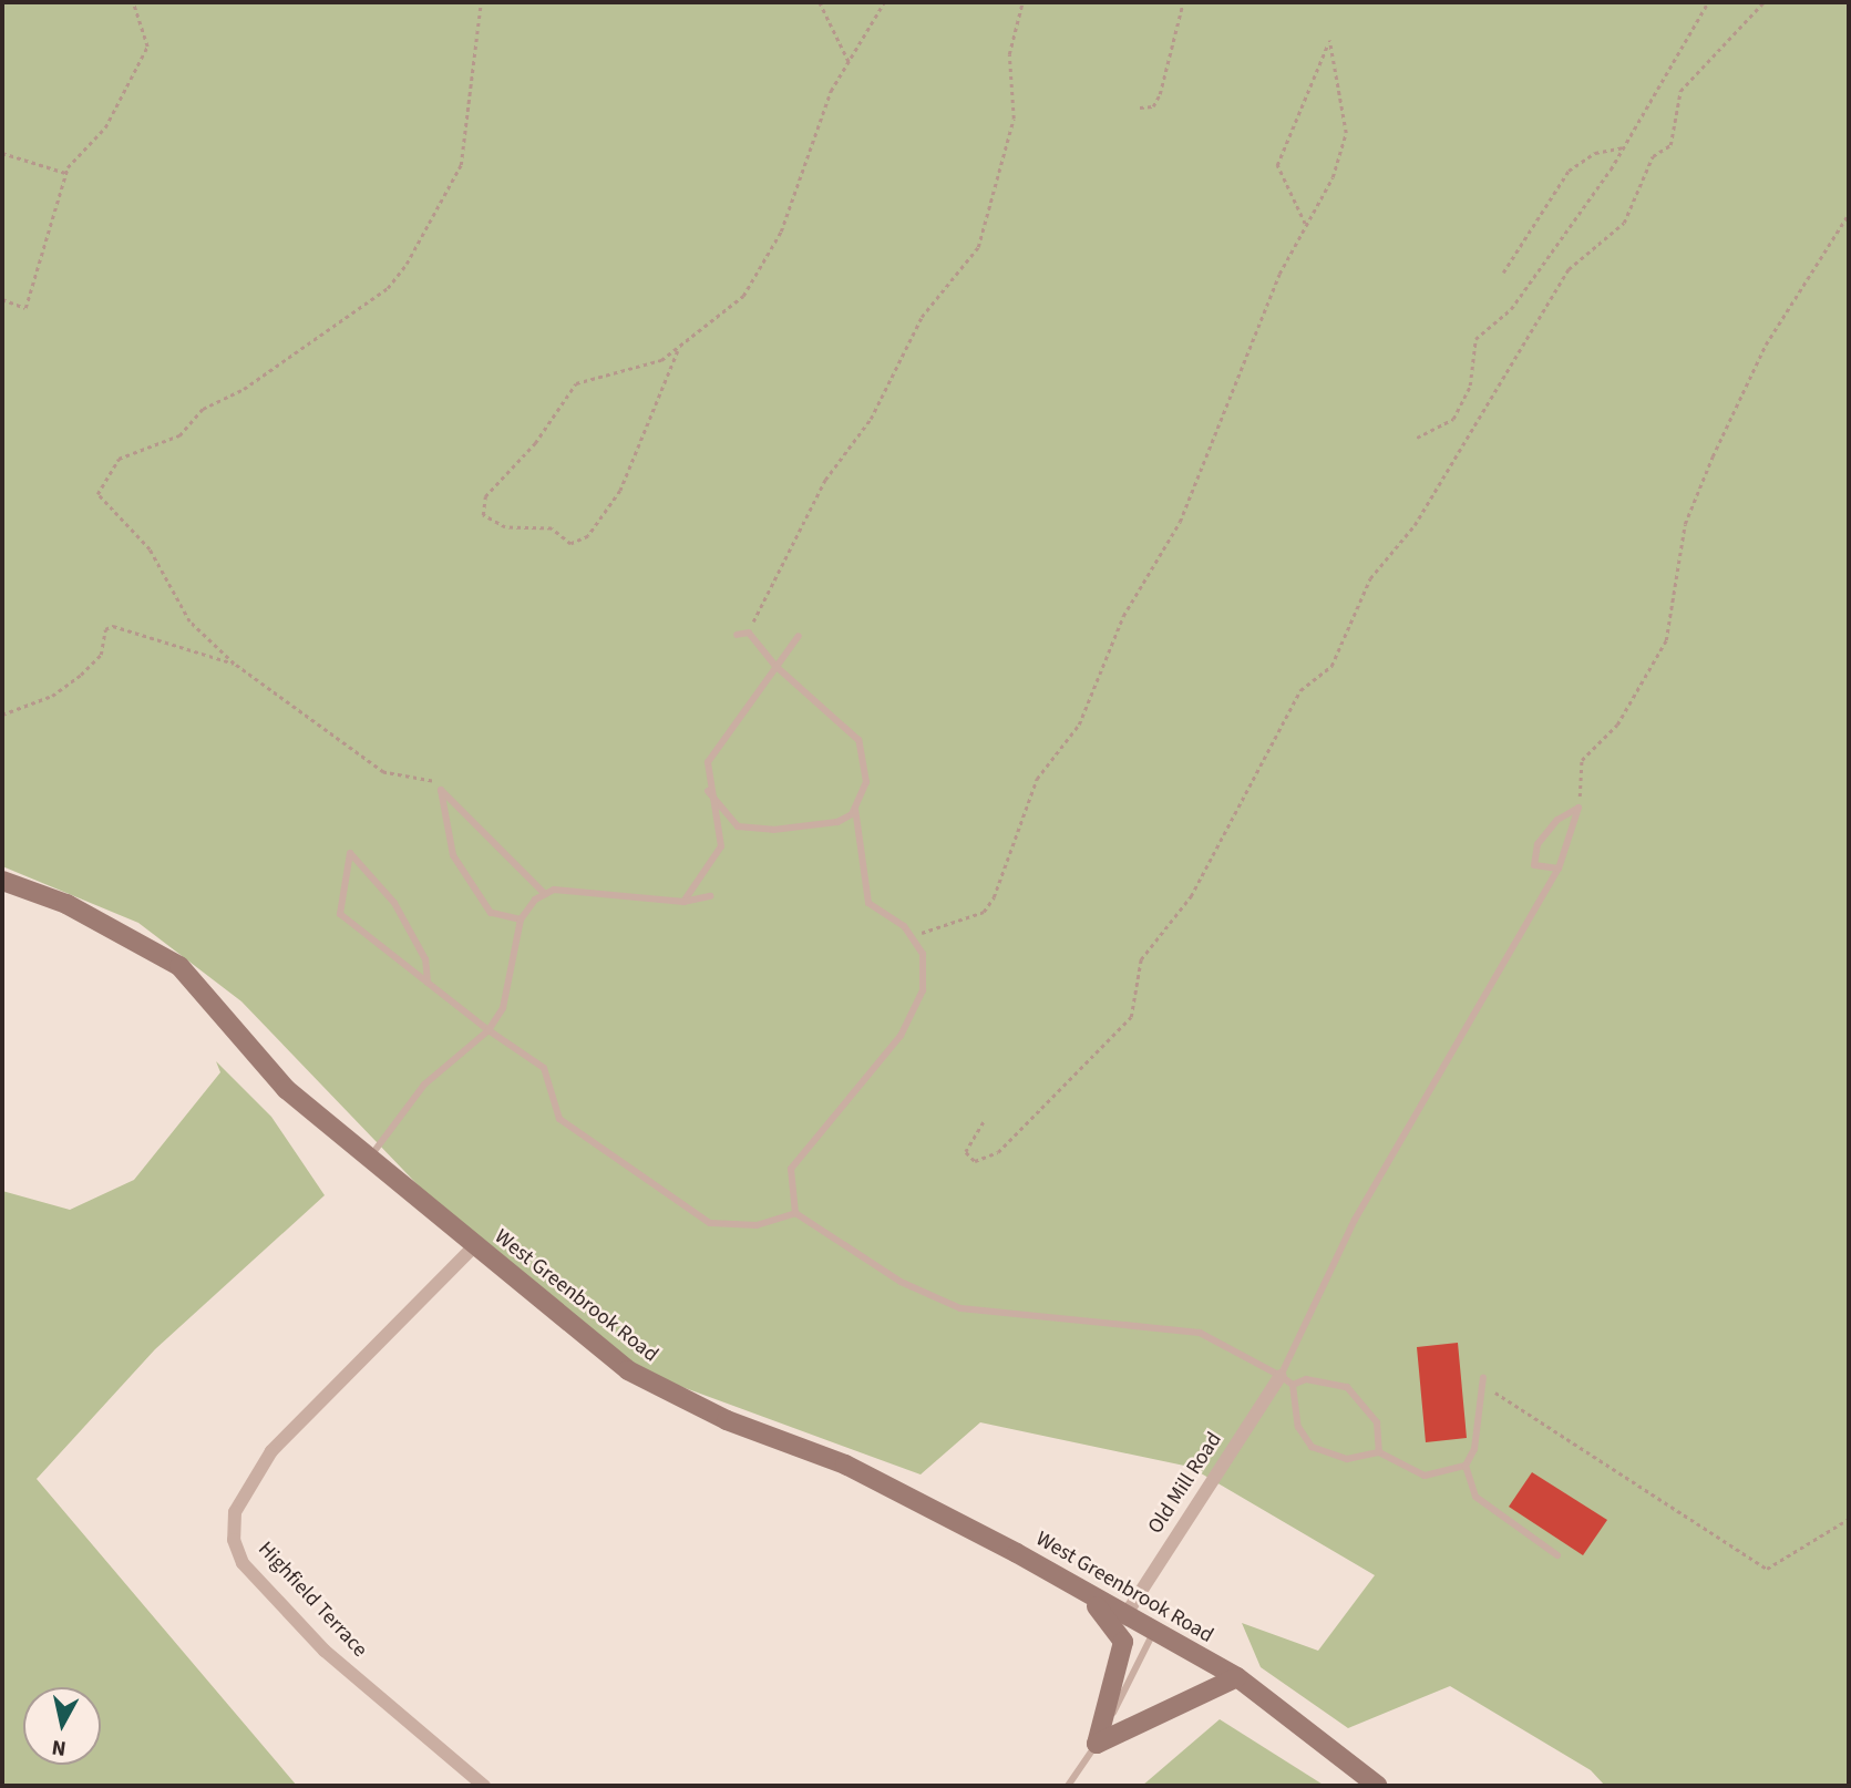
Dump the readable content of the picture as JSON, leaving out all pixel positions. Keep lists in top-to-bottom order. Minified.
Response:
{"streets":{"street":["West Greenbrook Road","Old Mill Road","Highfield Terrace"]},"crossings":[["West Greenbrook Road","Old Mill Road"],["West Greenbrook Road","Highfield Terrace"]],"north":"bottom"}
